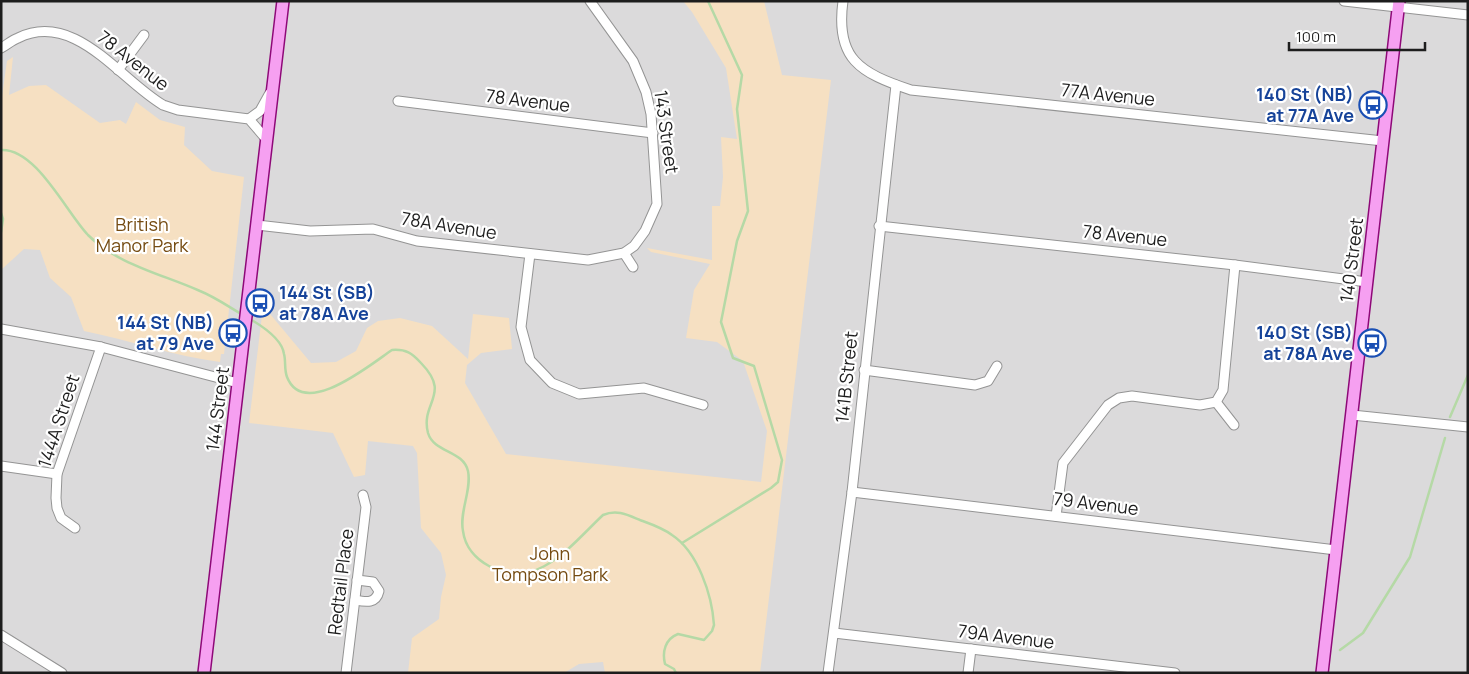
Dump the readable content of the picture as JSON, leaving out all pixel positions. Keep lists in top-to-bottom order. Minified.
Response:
{"streets":{"main road":["140 Street","144 Street"],"street":["78 Avenue","77A Avenue","143 Street","78A Avenue","141B Street","144A Street","79 Avenue","Redtail Place","79A Avenue"]},"crossings":[["78 Avenue","143 Street"],["78 Avenue","140 Street"],["78 Avenue","141B Street"],["77A Avenue","140 Street"],["77A Avenue","141B Street"],["143 Street","78A Avenue"],["78A Avenue","144 Street"],["140 Street","79 Avenue"],["141B Street","79 Avenue"],["141B Street","79A Avenue"]],"parks":["British Manor Park","John Tompson Park"],"places":{"bus stop":["140 St (NB) at 77A Ave","144 St (SB) at 78A Ave","144 St (NB) at 79 Ave","140 St (SB) at 78A Ave"]},"scale_bar":"100 m"}
